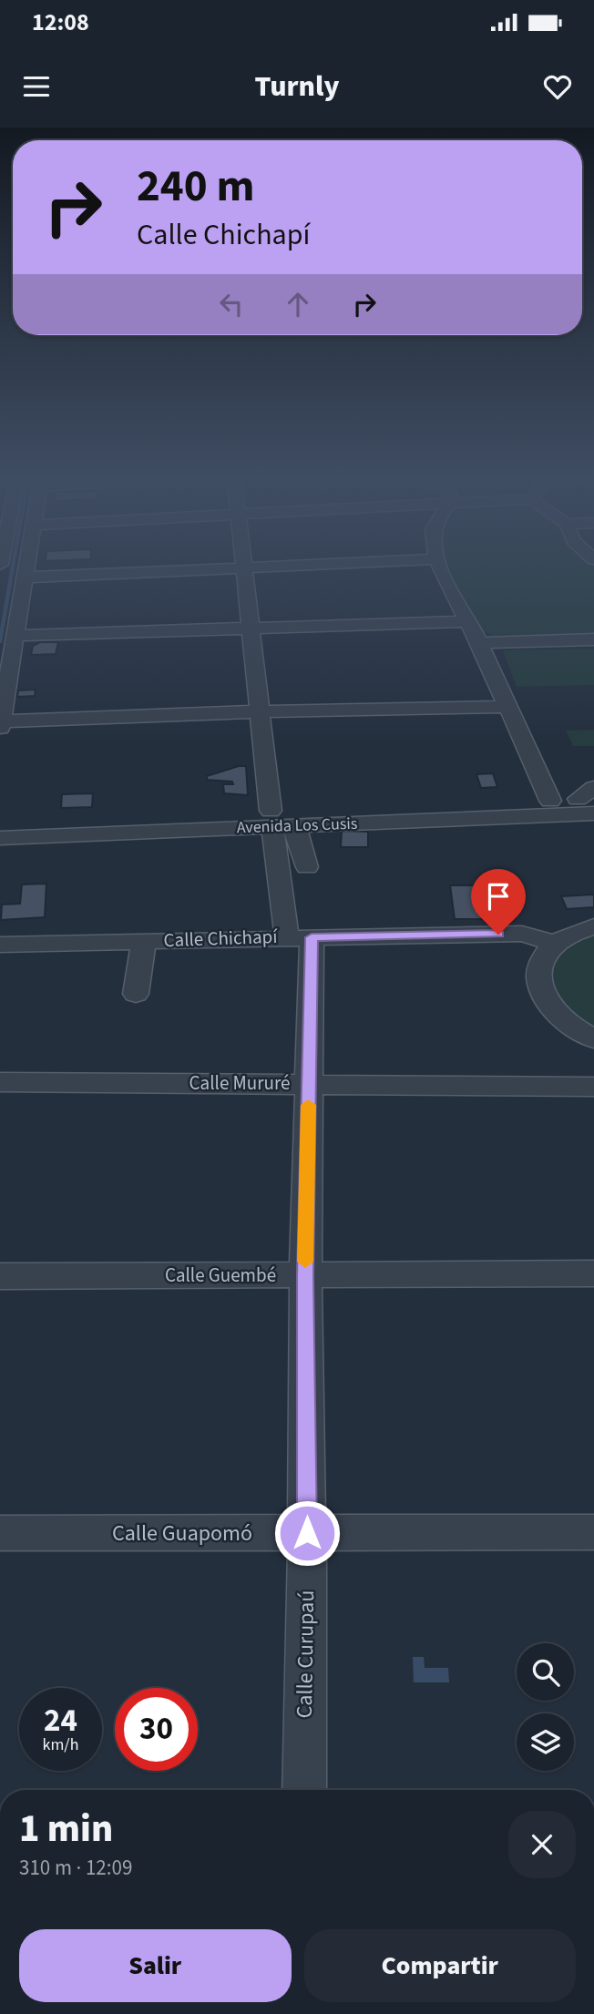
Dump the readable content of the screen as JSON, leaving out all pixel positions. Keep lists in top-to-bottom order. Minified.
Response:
{"streets":{"street":["Avenida Los Cusis","Calle Chichapí","Calle Mururé","Calle Guembé","Calle Guapomó","Calle Curupaú"]},"crossings":[["Avenida Los Cusis","Calle Curupaú"],["Calle Chichapí","Calle Curupaú"],["Calle Mururé","Calle Curupaú"],["Calle Guembé","Calle Curupaú"],["Calle Guapomó","Calle Curupaú"]],"page":{"status":"12:08","header":"Turnly","turn":["240 m","Calle Chichapí"],"speed":"24 km/h","limit":"30","heading":["1 min","310 m · 12:09"],"buttons":["Salir","Compartir"]}}
